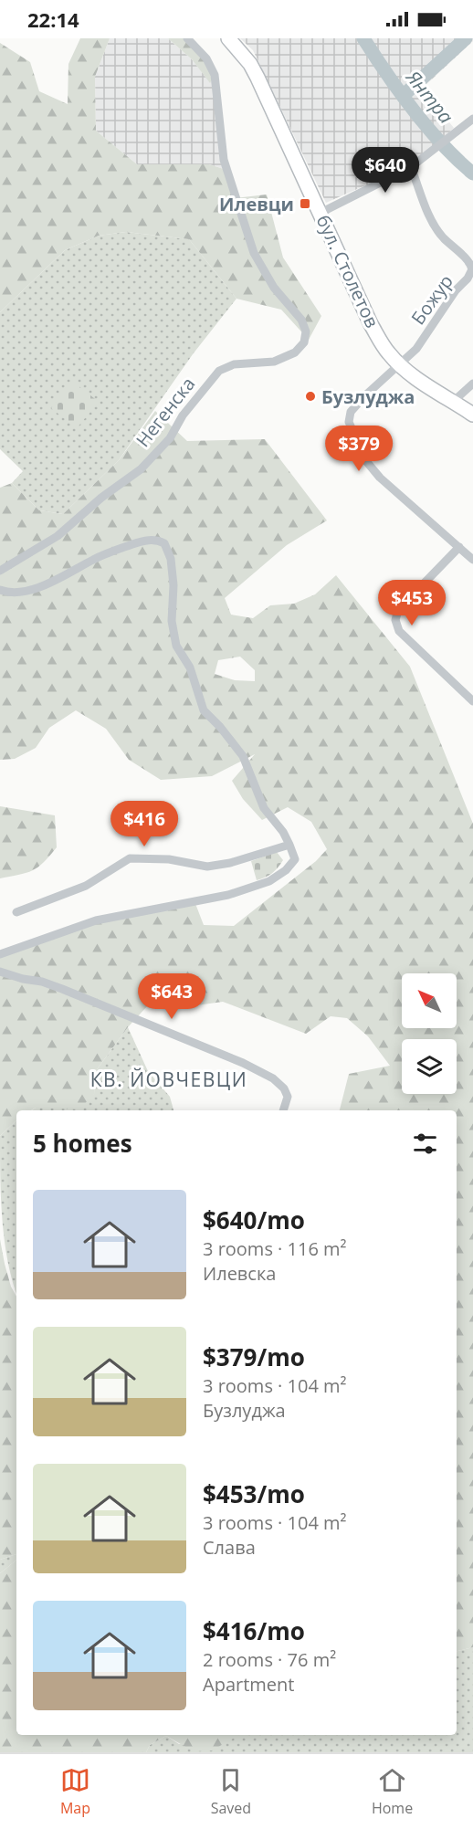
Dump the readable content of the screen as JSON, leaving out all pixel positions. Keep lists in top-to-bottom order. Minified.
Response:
{"streets":{"main road":["бул. Столетов"],"street":["Божур","Негенска"]},"crossings":[["бул. Столетов","Божур"]],"districts":["КВ. ЙОВЧЕВЦИ"],"water":["Янтра"],"places":{"transit":["Илевци"],"other":["Бузлуджа"]},"north":"top left","page":{"status":"22:14","price":["$640","$379","$453","$416","$643"],"heading":"5 homes","list":[{"name":"$640/mo","note":"3 rooms · 116 m² · Илевска"},{"name":"$379/mo","note":"3 rooms · 104 m² · Бузлуджа"},{"name":"$453/mo","note":"3 rooms · 104 m² · Слава"},{"name":"$416/mo","note":"2 rooms · 76 m² · Apartment"}],"tabs":["Map","Saved","Home"]}}
